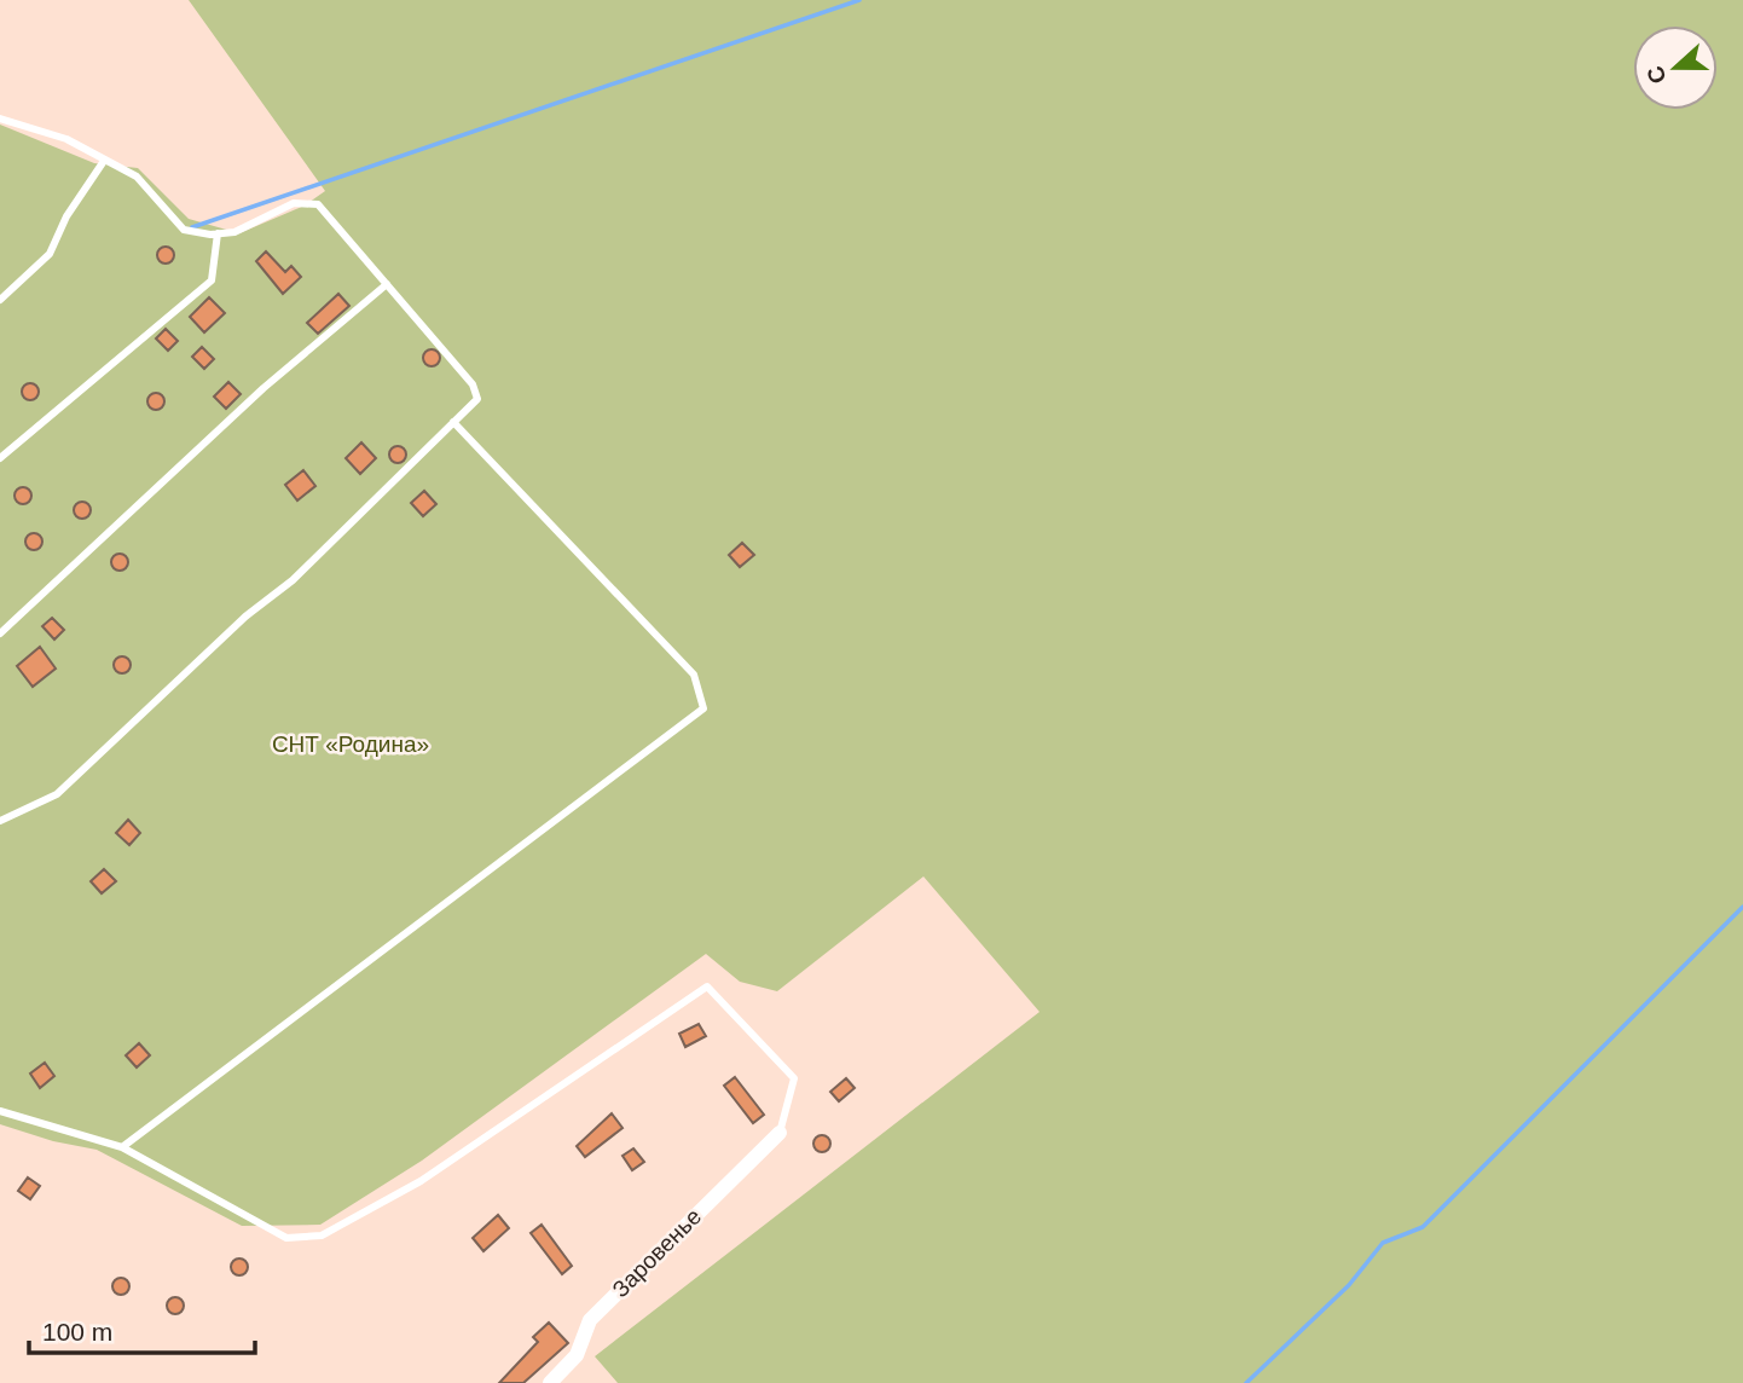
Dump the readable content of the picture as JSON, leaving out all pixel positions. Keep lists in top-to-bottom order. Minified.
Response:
{"streets":{"street":["Заровенье"]},"parks":["СНТ «Родина»"],"scale_bar":"100 m","north":"left"}
